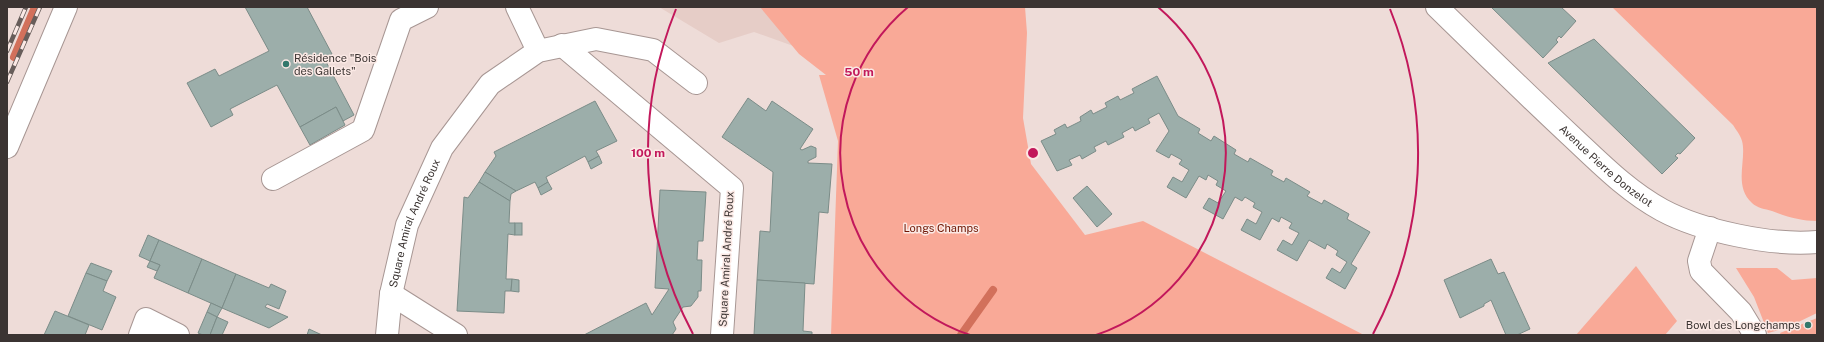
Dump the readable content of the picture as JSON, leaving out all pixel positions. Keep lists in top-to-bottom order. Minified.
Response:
{"streets":{"street":["Avenue Pierre Donzelot","Square Amiral André Roux"]},"parks":["Longs Champs"],"places":["Résidence \"Bois des Gallets\"","Bowl des Longchamps"],"rings":["50 m","100 m"]}
